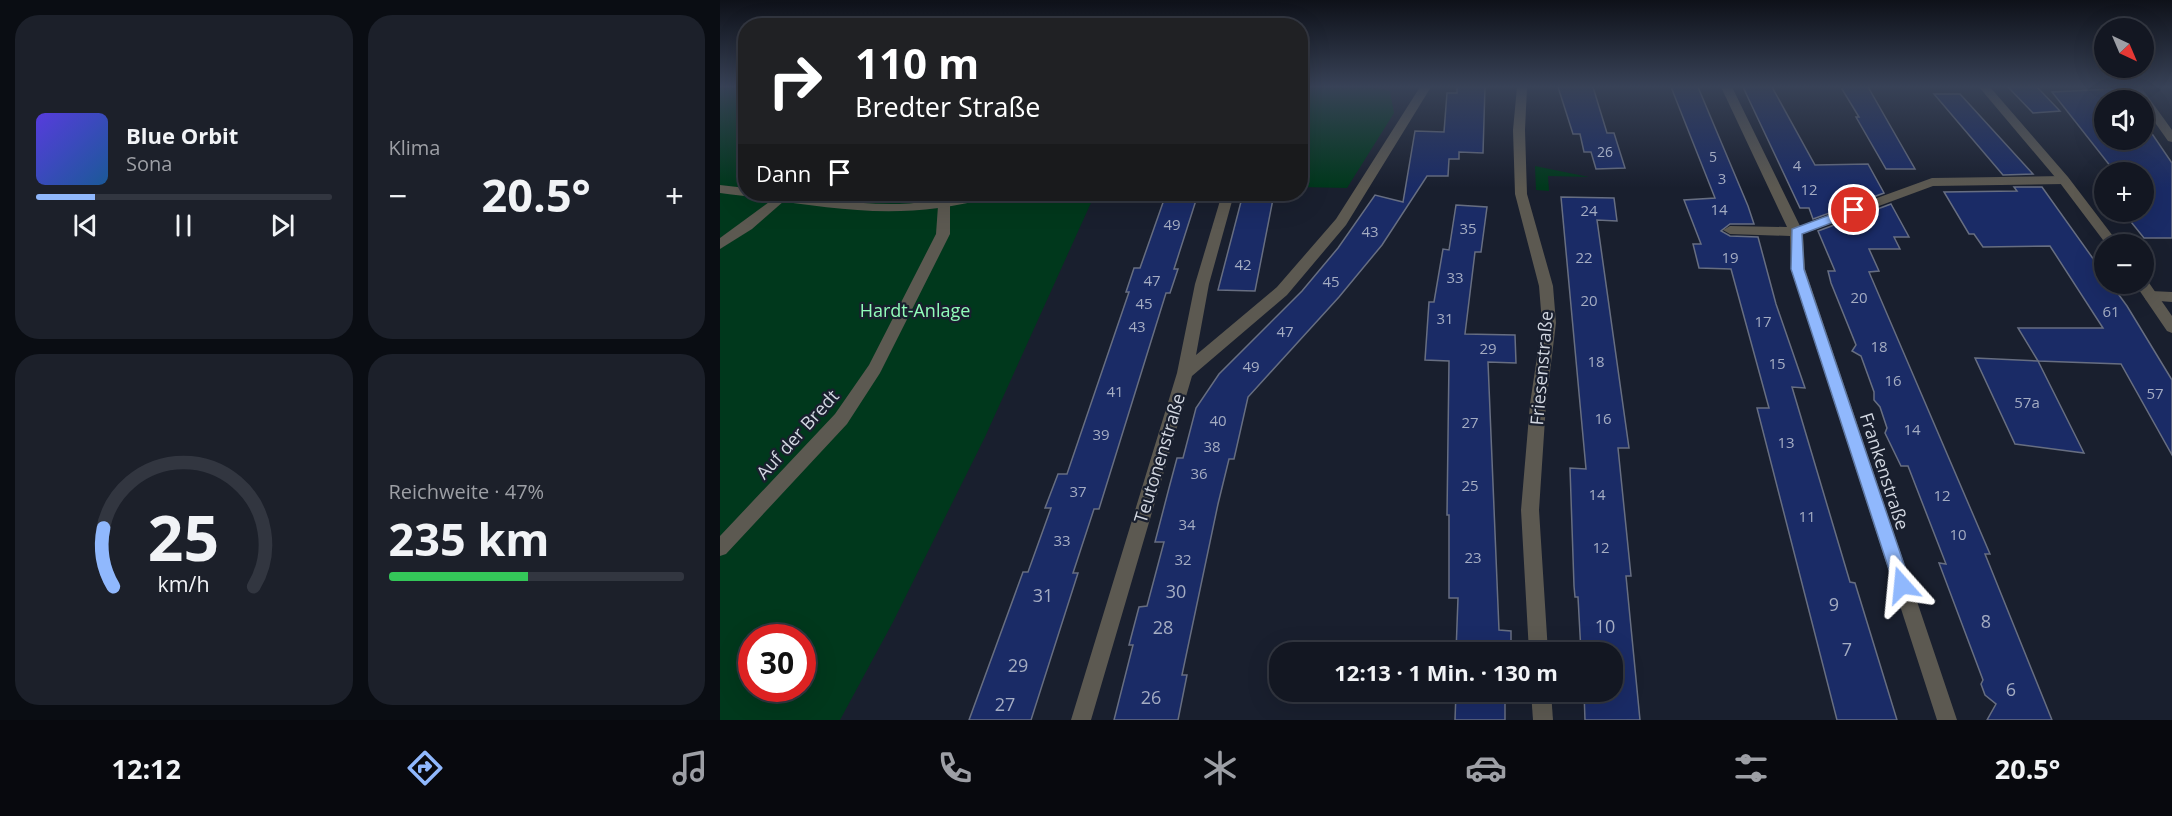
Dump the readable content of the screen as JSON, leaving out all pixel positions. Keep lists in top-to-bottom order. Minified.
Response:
{"streets":{"street":["Friesenstraße","Auf der Bredt","Teutonenstraße","Frankenstraße"]},"parks":["Hardt-Anlage"],"house_numbers":["26","5","4","3","12","14","24","49","35","43","22","19","42","33","47","45","20","20","45","61","31","17","43","47","18","29","18","15","49","16","41","57","57a","16","40","27","14","39","13","38","36","25","37","14","12","11","34","10","33","12","23","32","30","31","9","8","10","28","7","29","6","26","27"],"north":"bottom right","page":{"tile":["Klima",["Reichweite · 47%","235 km"]],"map_buttons":["+","−"],"turn":["110 m","Bredter Straße"],"song":["Blue Orbit","Sona"],"then":"Dann","heat":["−","20.5°","+"],"limit":"30","trip":"12:13 · 1 Min. · 130 m","tabs":["12:12","20.5°"],"gauge":["25","km/h"]}}
